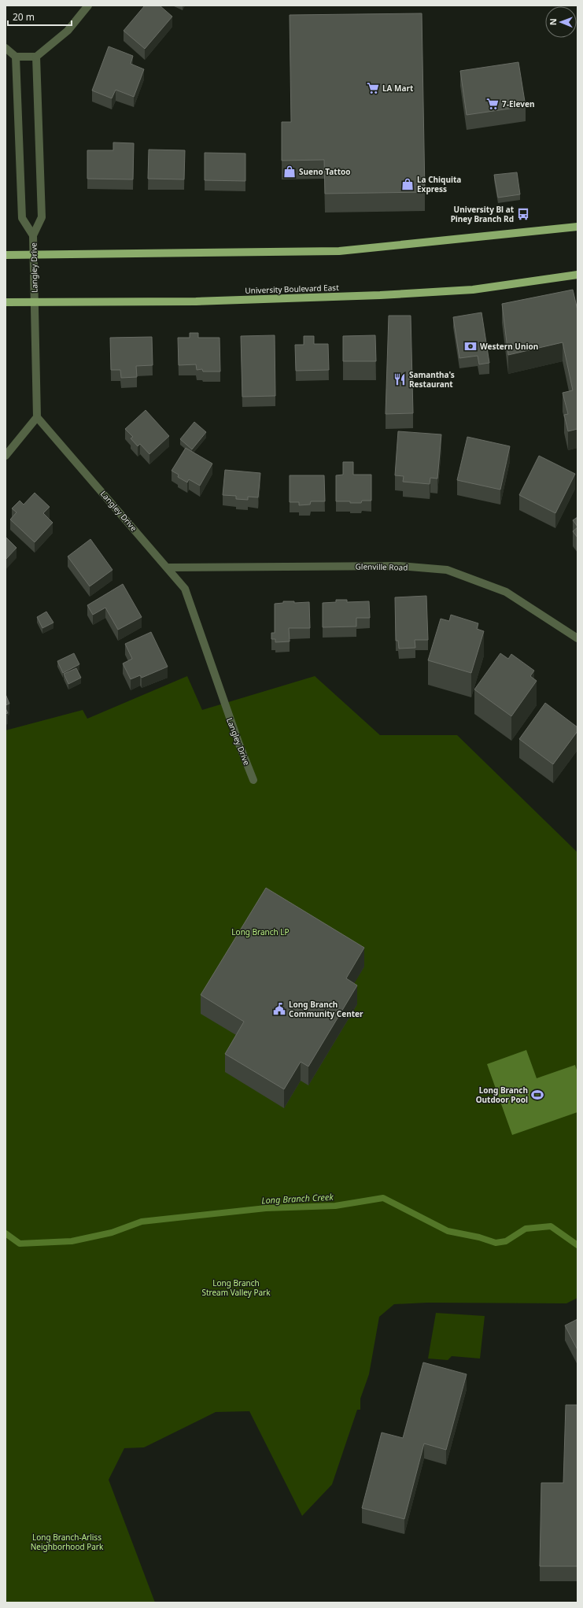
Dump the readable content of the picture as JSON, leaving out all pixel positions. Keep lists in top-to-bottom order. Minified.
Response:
{"streets":{"main road":["University Boulevard East"],"street":["Langley Drive","Glenville Road"]},"crossings":[["Langley Drive","University Boulevard East"],["Langley Drive","Glenville Road"]],"water":["Long Branch Creek"],"parks":["Long Branch LP","Long Branch Stream Valley Park","Long Branch-Arliss Neighborhood Park"],"places":{"supermarket":["LA Mart","7-Eleven"],"shop":["Sueno Tattoo","La Chiquita Express"],"bus stop":["University Bl at Piney Branch Rd"],"bank":["Western Union"],"restaurant":["Samantha's Restaurant"],"public building":["Long Branch Community Center"],"sports":["Long Branch Outdoor Pool"]},"scale_bar":"20 m","north":"left"}
